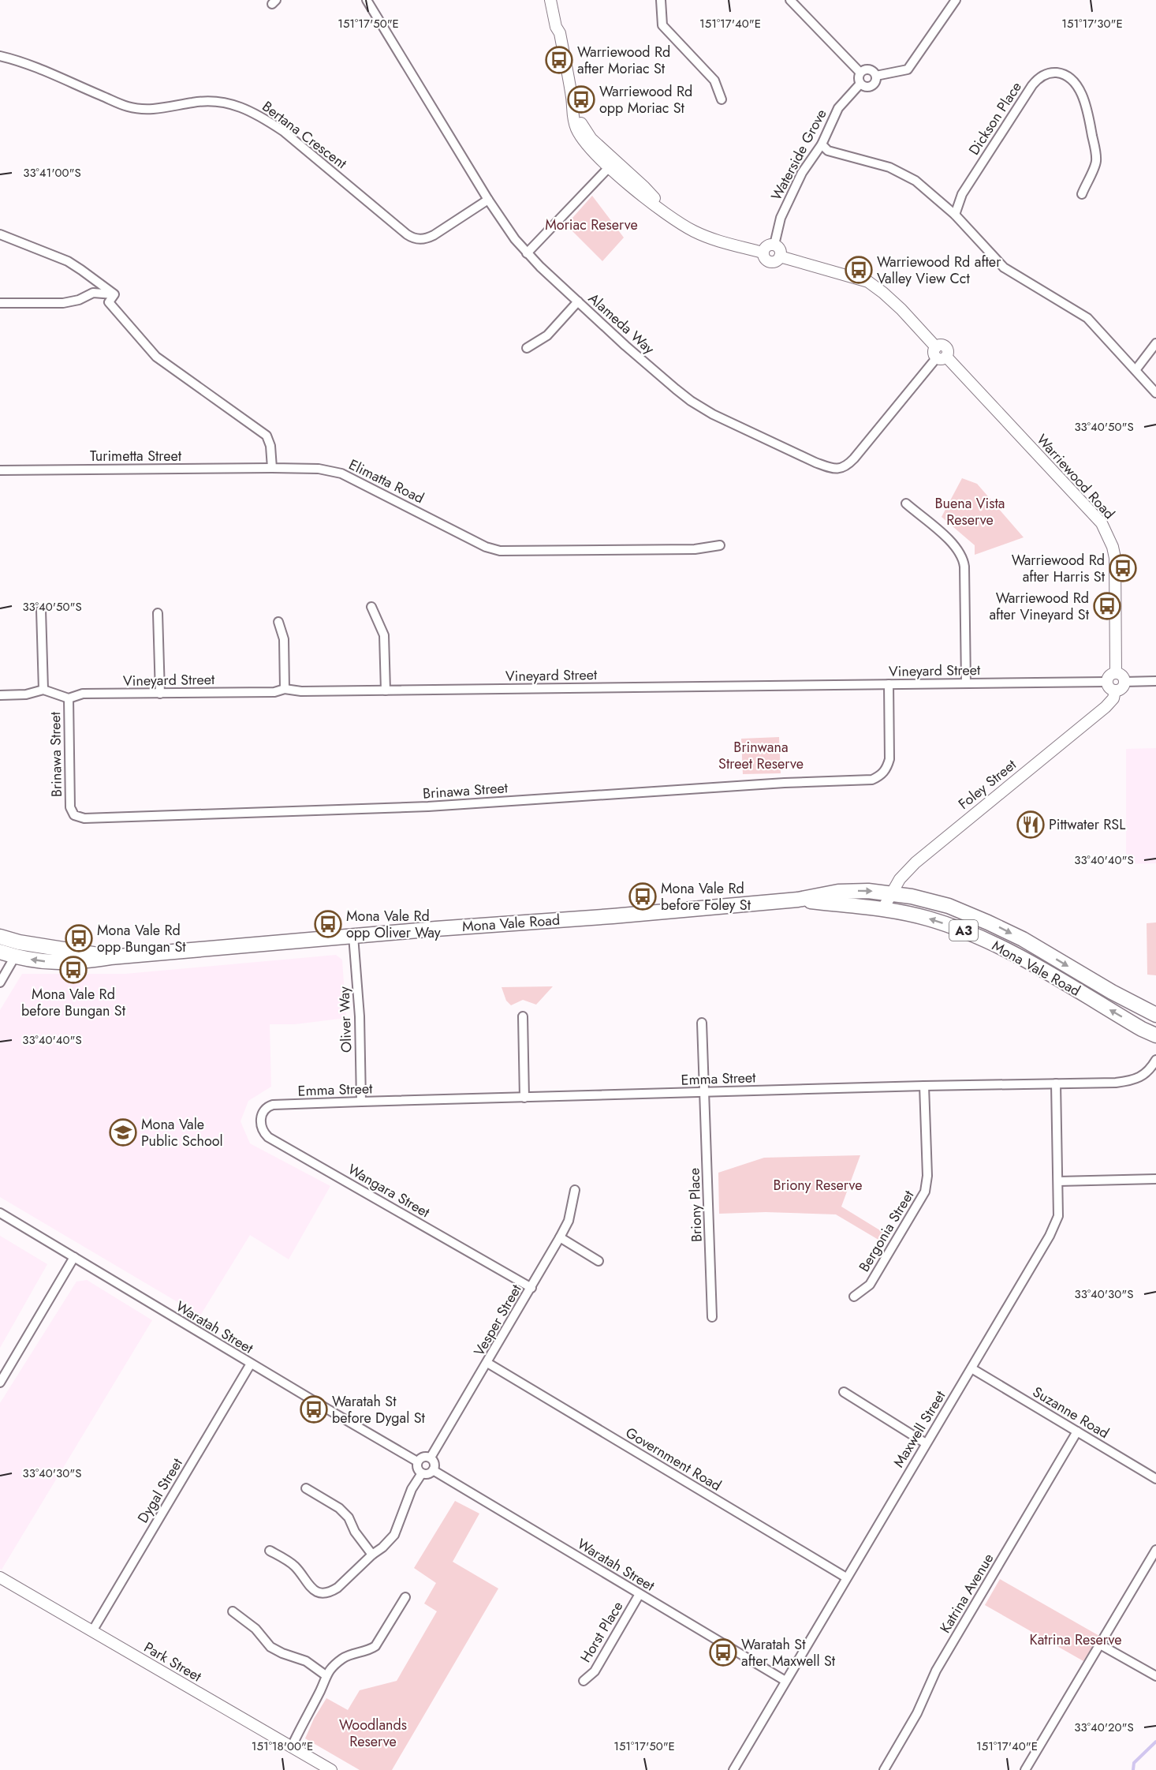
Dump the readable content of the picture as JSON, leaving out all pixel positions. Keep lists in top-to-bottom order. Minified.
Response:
{"streets":{"highway":["Mona Vale Road","A3"],"street":["Dickson Place","Bertana Crescent","Waterside Grove","Alameda Way","Turimetta Street","Warriewood Road","Elimatta Road","Vineyard Street","Brinawa Street","Foley Street","Oliver Way","Emma Street","Wangara Street","Briony Place","Bergonia Street","Vesper Street","Waratah Street","Suzanne Road","Maxwell Street","Government Road","Dygal Street","Katrina Avenue","Horst Place","Park Street"]},"crossings":[["Bertana Crescent","Alameda Way"],["Waterside Grove","Warriewood Road"],["Alameda Way","Warriewood Road"],["Turimetta Street","Elimatta Road"],["Warriewood Road","Vineyard Street"],["Warriewood Road","Foley Street"],["Vineyard Street","Brinawa Street"],["Vineyard Street","Foley Street"],["Foley Street","Mona Vale Road"],["Mona Vale Road","Oliver Way"],["Oliver Way","Emma Street"],["Emma Street","Wangara Street"],["Emma Street","Briony Place"],["Emma Street","Bergonia Street"],["Emma Street","Maxwell Street"],["Wangara Street","Vesper Street"],["Vesper Street","Waratah Street"],["Vesper Street","Government Road"],["Waratah Street","Maxwell Street"],["Waratah Street","Dygal Street"],["Waratah Street","Horst Place"],["Suzanne Road","Maxwell Street"],["Suzanne Road","Katrina Avenue"],["Maxwell Street","Government Road"],["Dygal Street","Park Street"]],"parks":["Moriac Reserve","Buena Vista Reserve","Brinwana Street Reserve","Briony Reserve","Katrina Reserve","Woodlands Reserve"],"places":{"bus stop":["Warriewood Rd after Moriac St","Warriewood Rd opp Moriac St","Warriewood Rd after Valley View Cct","Warriewood Rd after Harris St","Warriewood Rd after Vineyard St","Mona Vale Rd before Foley St","Mona Vale Rd opp Oliver Way","Mona Vale Rd opp Bungan St","Mona Vale Rd before Bungan St","Waratah St before Dygal St","Waratah St after Maxwell St"],"restaurant":["Pittwater RSL"],"school or university":["Mona Vale Public School"]},"coordinates":["151°17'30\"E","151°17'50\"E","151°17'40\"E","33°41'00\"S","33°40'50\"S","33°40'40\"S","33°40'30\"S","33°40'20\"S","151°18'00\"E"]}
